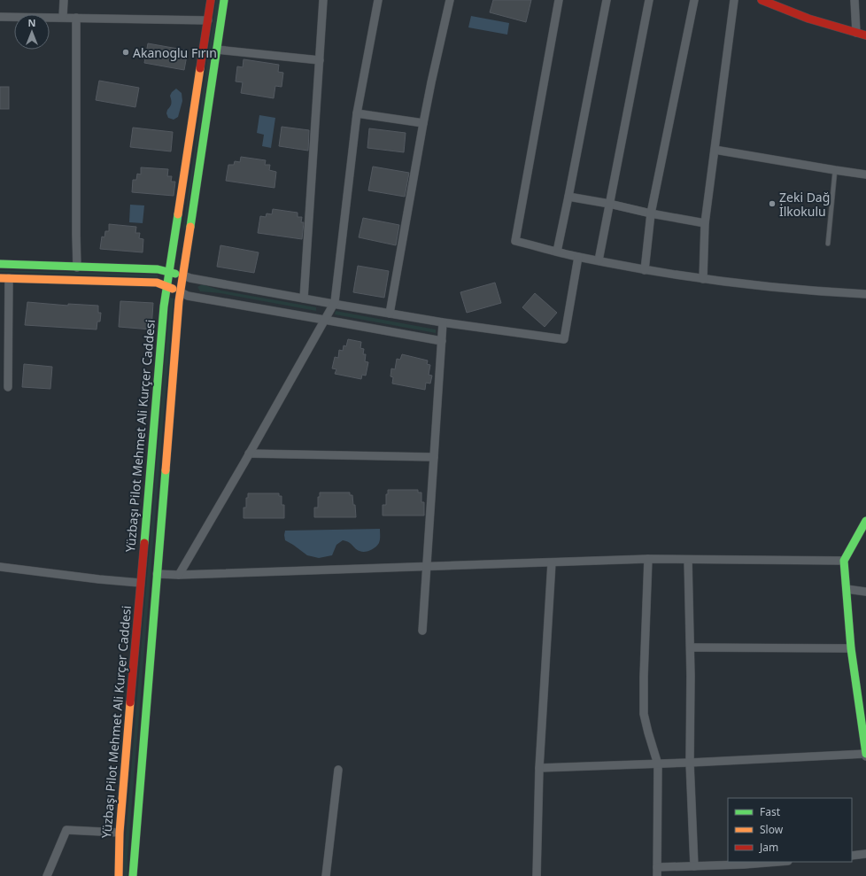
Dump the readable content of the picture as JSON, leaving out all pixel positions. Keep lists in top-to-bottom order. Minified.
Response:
{"streets":{"main road":["Yüzbaşı Pilot Mehmet Ali Kurçer Caddesi"]},"places":["Akanoglu Fırın","Zeki Dağ İlkokulu"],"legend":["Fast","Slow","Jam"],"north":"top"}
